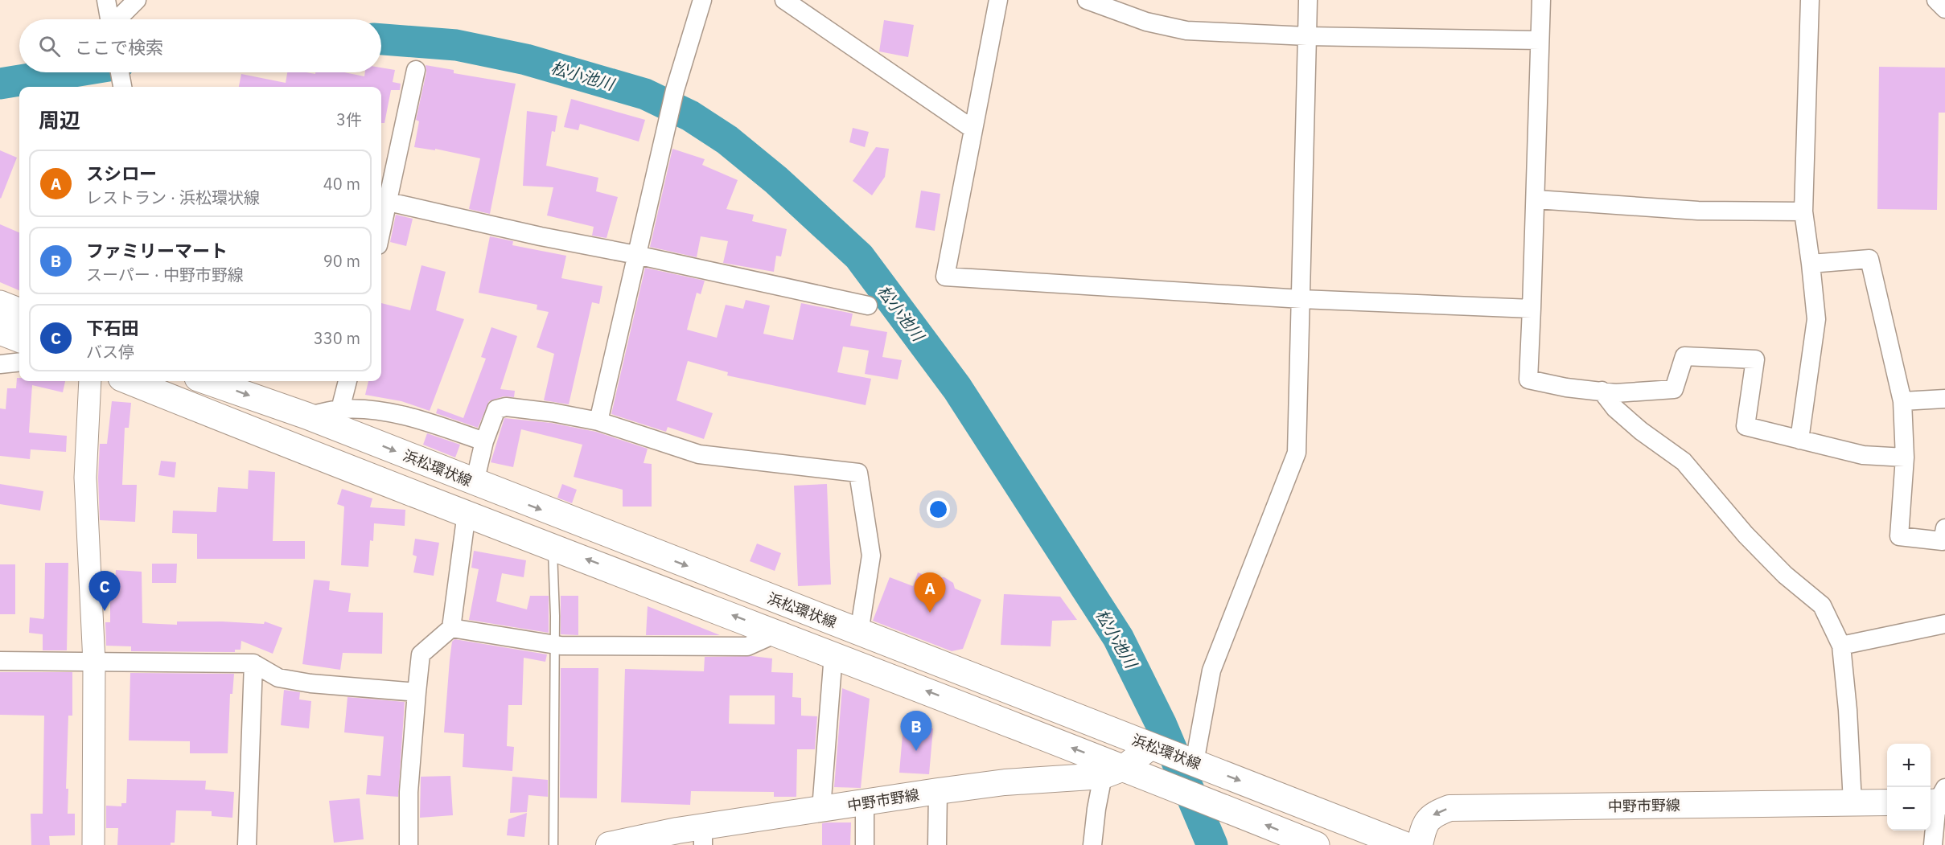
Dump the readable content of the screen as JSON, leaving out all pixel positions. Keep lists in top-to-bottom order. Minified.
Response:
{"streets":{"main road":["浜松環状線","中野市野線"]},"crossings":[["浜松環状線","中野市野線"]],"one_way":["中野市野線"],"water":["松小池川"],"page":{"search":"ここで検索","heading":["周辺","3件"],"list":[{"mark":"A","name":"スシロー","note":"レストラン · 浜松環状線","value":"40 m"},{"mark":"B","name":"ファミリーマート","note":"スーパー · 中野市野線","value":"90 m"},{"mark":"C","name":"下石田","note":"バス停","value":"330 m"}],"pins":["C","A","B"],"map_buttons":["+","−"]}}
